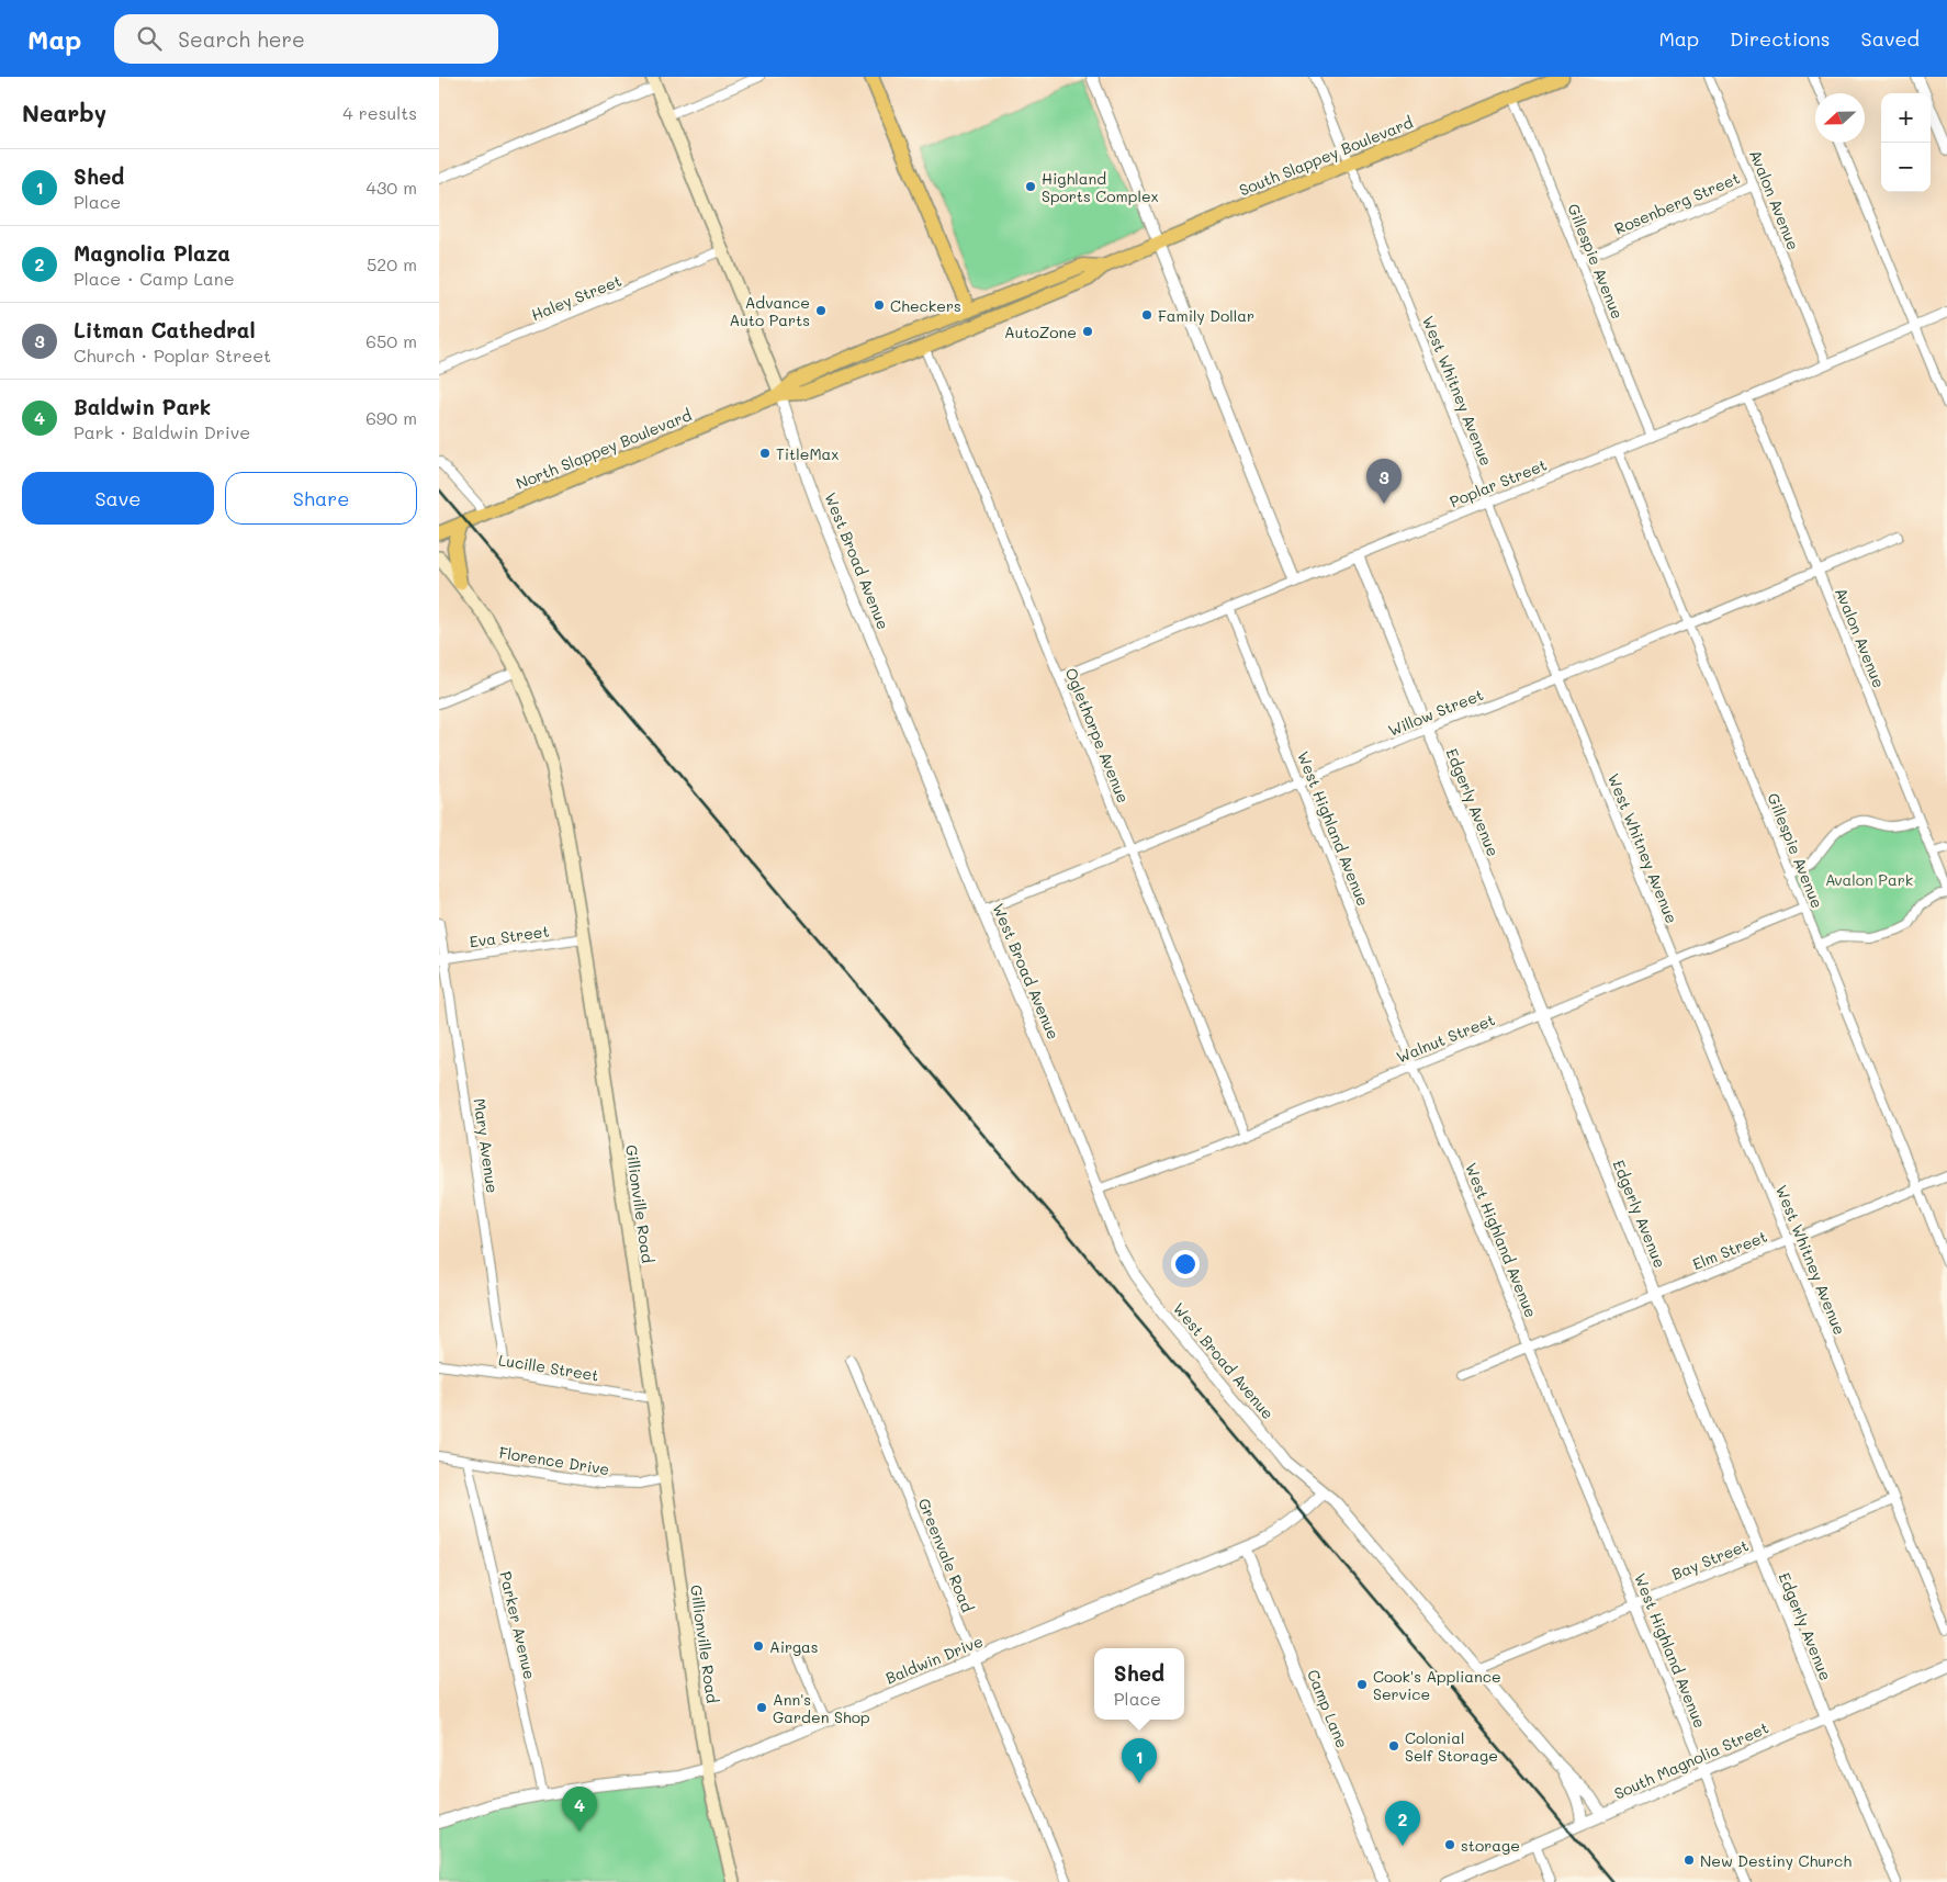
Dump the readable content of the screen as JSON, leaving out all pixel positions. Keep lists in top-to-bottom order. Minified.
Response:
{"streets":{"main road":["South Slappey Boulevard","North Slappey Boulevard","West Broad Avenue","Gillionville Road"],"street":["Avalon Avenue","Rosenberg Street","Gillespie Avenue","Haley Street","West Whitney Avenue","Poplar Street","Willow Street","Oglethorpe Avenue","Edgerly Avenue","West Highland Avenue","Eva Street","Walnut Street","Mary Avenue","Elm Street","Lucille Street","Florence Drive","Greenvale Road","Bay Street","Parker Avenue","Baldwin Drive","Camp Lane","South Magnolia Street"]},"crossings":[["South Slappey Boulevard","Gillespie Avenue"],["South Slappey Boulevard","West Whitney Avenue"],["South Slappey Boulevard","North Slappey Boulevard"],["Avalon Avenue","Rosenberg Street"],["Avalon Avenue","Poplar Street"],["Avalon Avenue","Willow Street"],["Rosenberg Street","Gillespie Avenue"],["Gillespie Avenue","Poplar Street"],["Gillespie Avenue","Willow Street"],["Gillespie Avenue","Walnut Street"],["Gillespie Avenue","Elm Street"],["Haley Street","West Broad Avenue"],["West Whitney Avenue","Poplar Street"],["West Whitney Avenue","Willow Street"],["West Whitney Avenue","Walnut Street"],["West Whitney Avenue","Elm Street"],["West Whitney Avenue","Bay Street"],["North Slappey Boulevard","West Broad Avenue"],["North Slappey Boulevard","Oglethorpe Avenue"],["Poplar Street","Oglethorpe Avenue"],["Poplar Street","Edgerly Avenue"],["Poplar Street","West Highland Avenue"],["West Broad Avenue","Willow Street"],["West Broad Avenue","Walnut Street"],["West Broad Avenue","Bay Street"],["West Broad Avenue","Baldwin Drive"],["West Broad Avenue","South Magnolia Street"],["Willow Street","Oglethorpe Avenue"],["Willow Street","Edgerly Avenue"],["Willow Street","West Highland Avenue"],["Oglethorpe Avenue","Walnut Street"],["Edgerly Avenue","Walnut Street"],["Edgerly Avenue","Elm Street"],["Edgerly Avenue","Bay Street"],["Edgerly Avenue","South Magnolia Street"],["West Highland Avenue","Walnut Street"],["West Highland Avenue","Elm Street"],["West Highland Avenue","Bay Street"],["West Highland Avenue","South Magnolia Street"],["Eva Street","Mary Avenue"],["Eva Street","Gillionville Road"],["Mary Avenue","Lucille Street"],["Gillionville Road","Lucille Street"],["Gillionville Road","Florence Drive"],["Gillionville Road","Baldwin Drive"],["Florence Drive","Parker Avenue"],["Greenvale Road","Baldwin Drive"],["Parker Avenue","Baldwin Drive"],["Baldwin Drive","Camp Lane"]],"parks":["Avalon Park"],"places":["Highland Sports Complex","Checkers","Advance Auto Parts","Family Dollar","AutoZone","TitleMax","Airgas","Cook's Appliance Service","Ann's Garden Shop","Colonial Self Storage","storage","New Destiny Church"],"north":"left","page":{"header":"Map","search":"Search here","nav":["Map","Directions","Saved"],"heading":["Nearby","4 results"],"map_buttons":["+","−"],"list":[{"mark":"1","name":"Shed","note":"Place","value":"430 m"},{"mark":"2","name":"Magnolia Plaza","note":"Place · Camp Lane","value":"520 m"},{"mark":"3","name":"Litman Cathedral","note":"Church · Poplar Street","value":"650 m"},{"mark":"4","name":"Baldwin Park","note":"Park · Baldwin Drive","value":"690 m"}],"buttons":["Save","Share"],"pins":["3","1","4","2"],"popup":["Shed","Place"]}}
